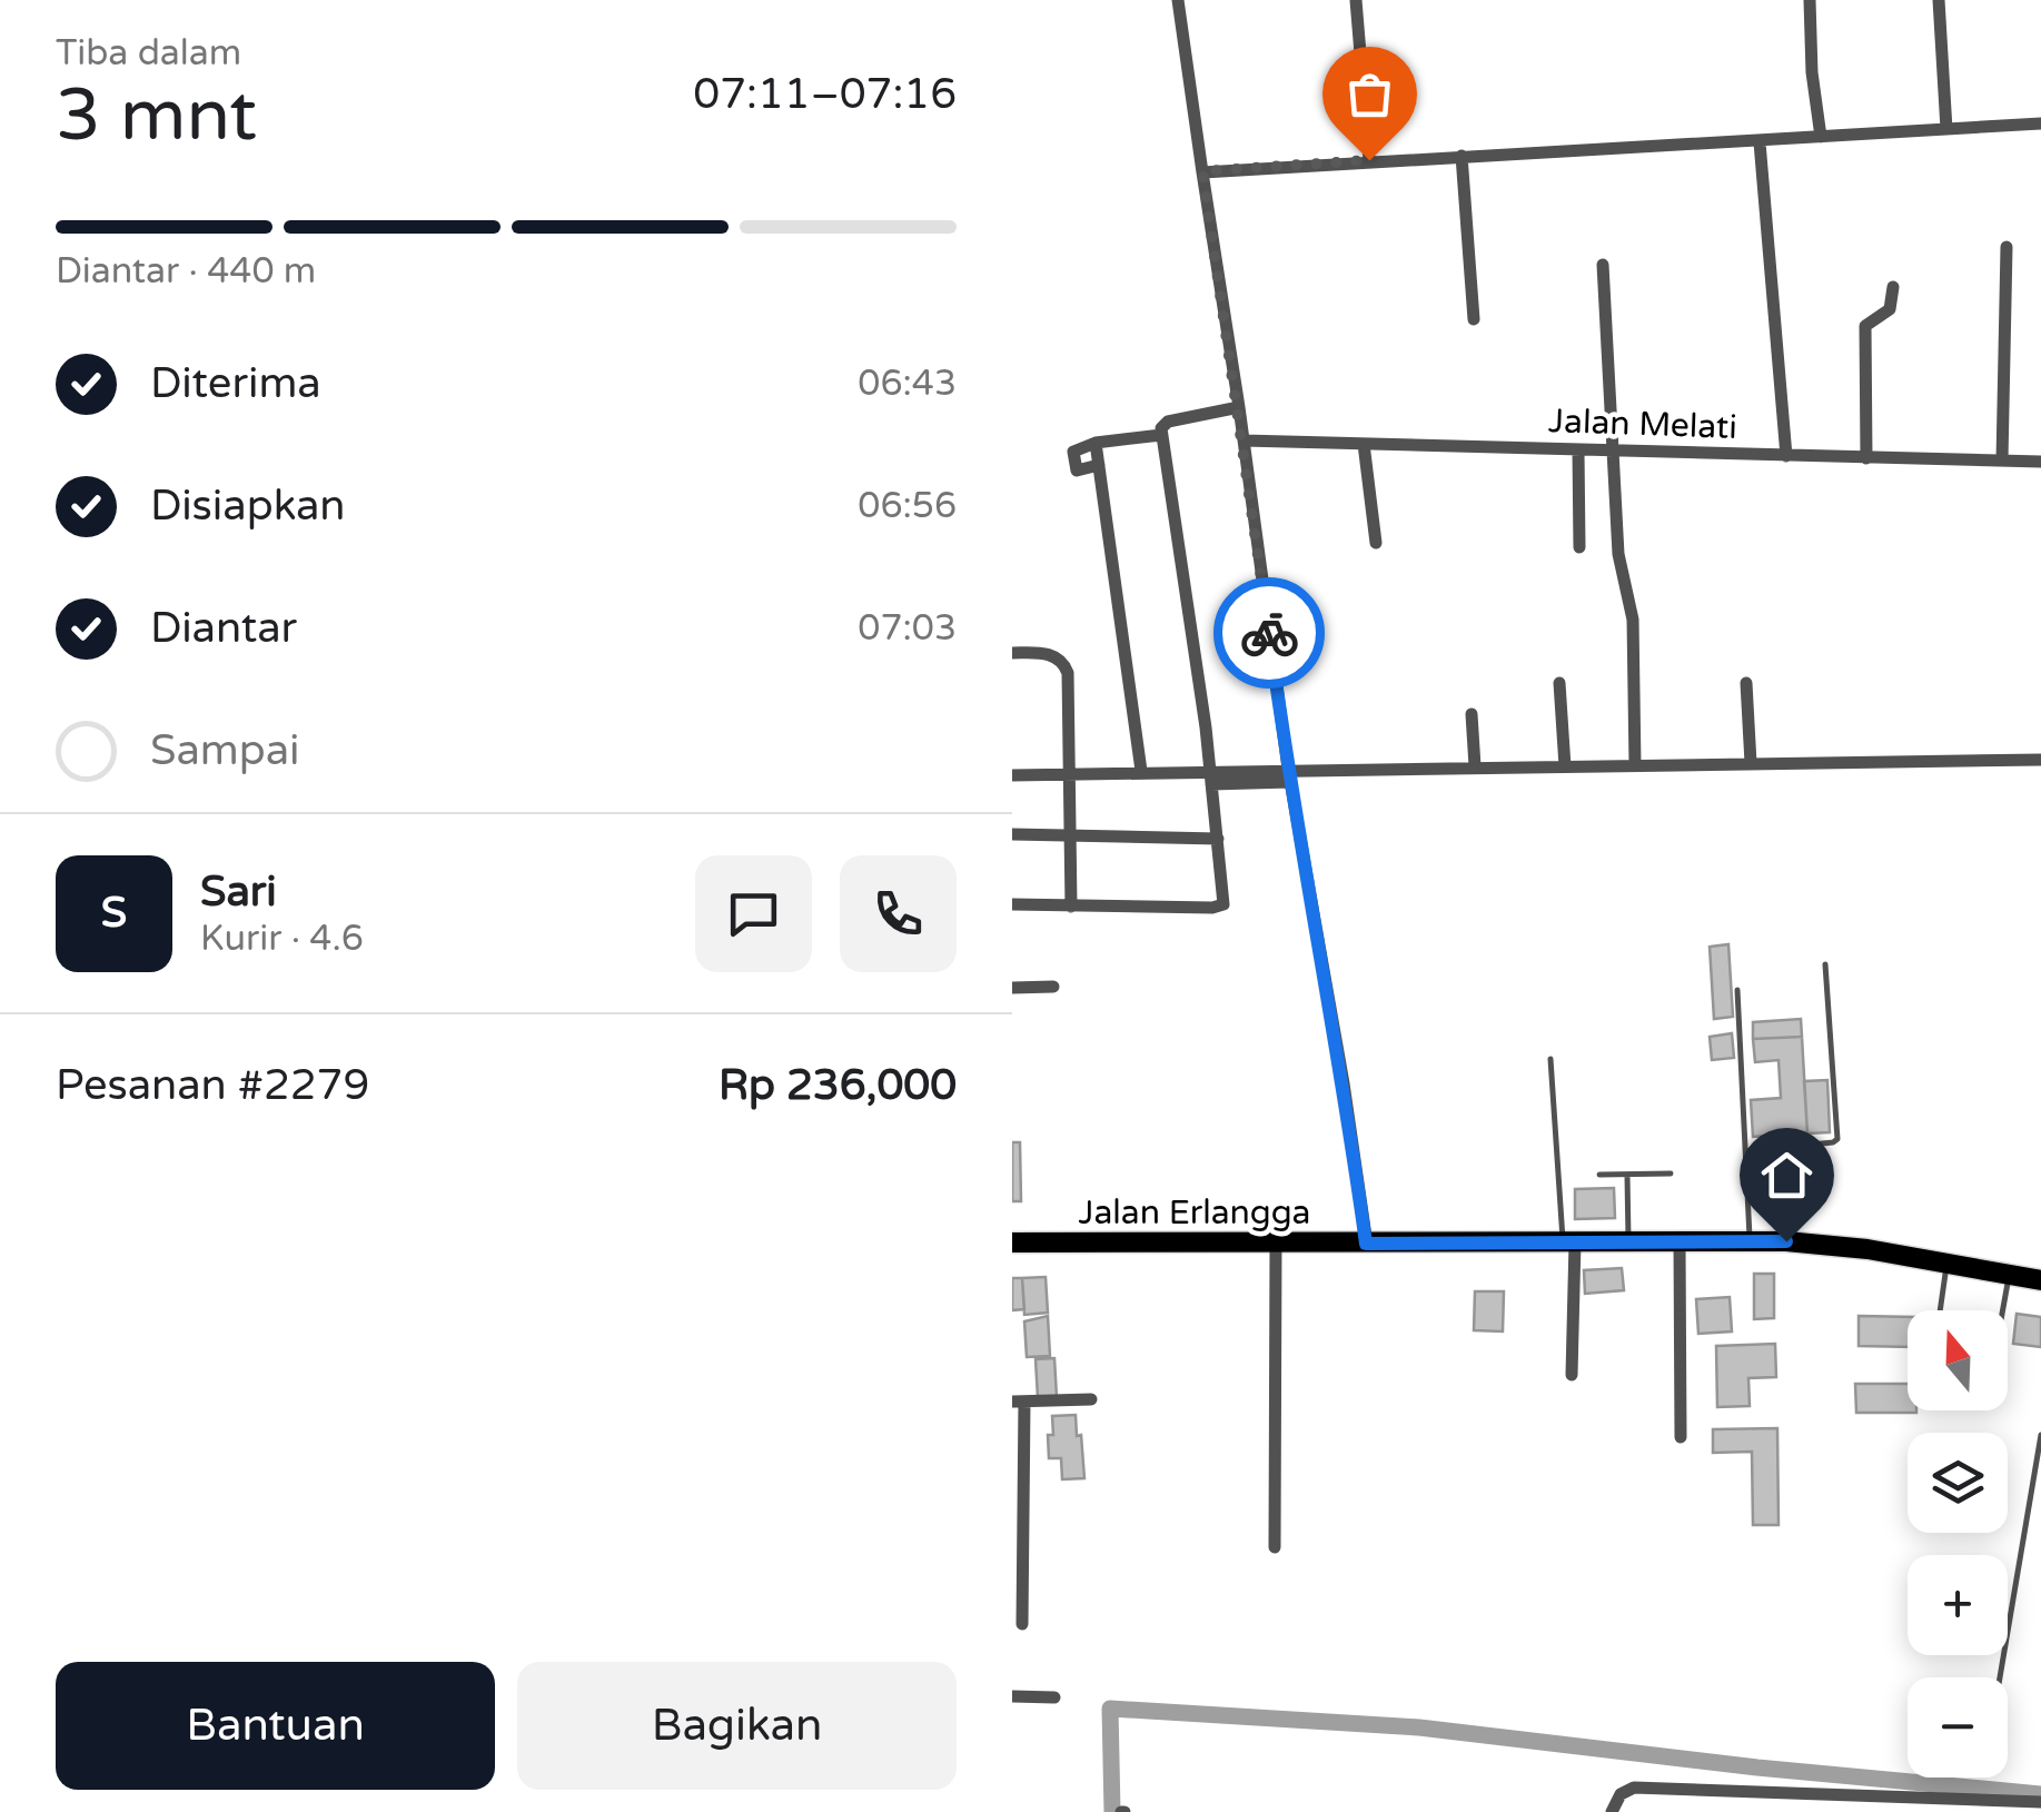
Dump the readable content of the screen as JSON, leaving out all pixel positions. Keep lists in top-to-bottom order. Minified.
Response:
{"streets":{"main road":["Jalan Erlangga"],"street":["Jalan Melati"]},"north":"top","page":{"heading":["3 mnt","Tiba dalam","07:11–07:16"],"panel":["Sari","Kurir · 4.6","Pesanan #2279","Rp 236,000"],"bar":"Diantar · 440 m","list":[["Diterima","06:43"],["Disiapkan","06:56"],["Diantar","07:03"],"Sampai"],"round":"S","map_buttons":["+","−"],"buttons":["Bantuan","Bagikan"]}}
